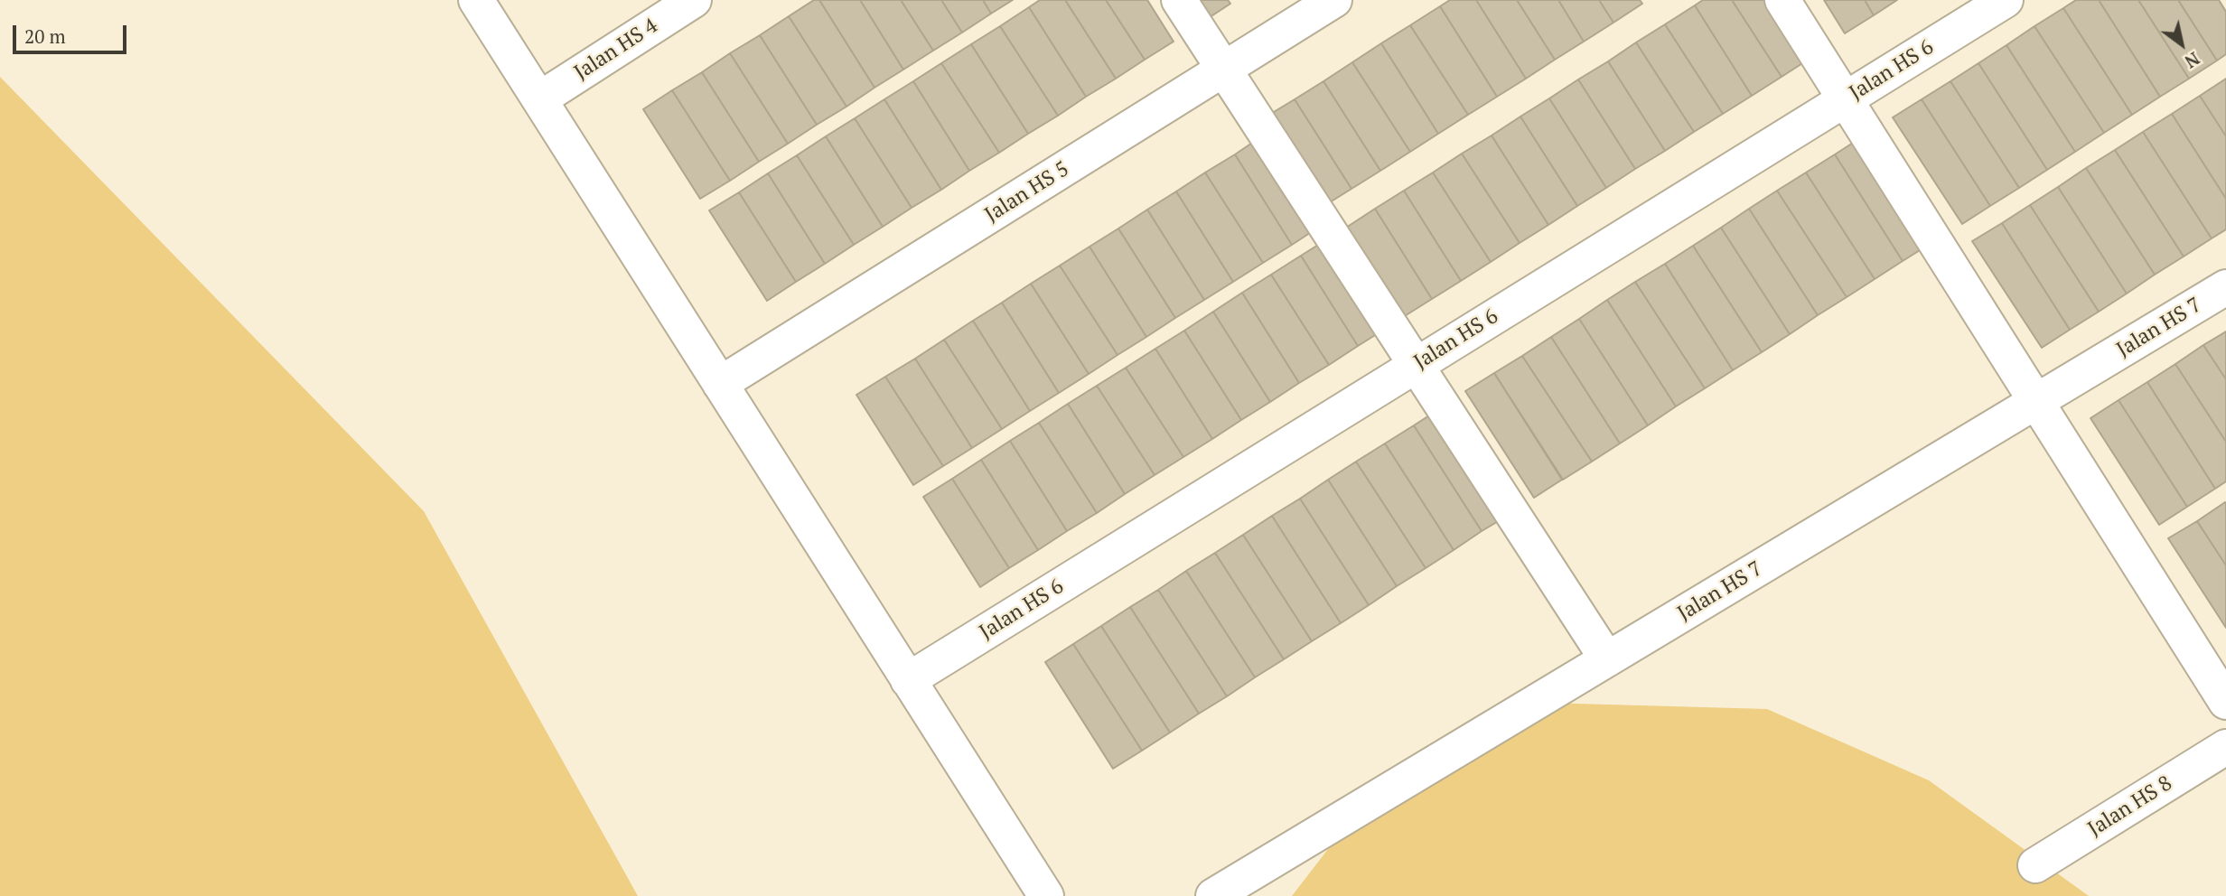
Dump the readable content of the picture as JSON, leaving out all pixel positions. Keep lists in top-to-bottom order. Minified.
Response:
{"streets":{"street":["Jalan HS 4","Jalan HS 6","Jalan HS 5","Jalan HS 7","Jalan HS 8"]},"scale_bar":"20 m","north":"bottom right"}
